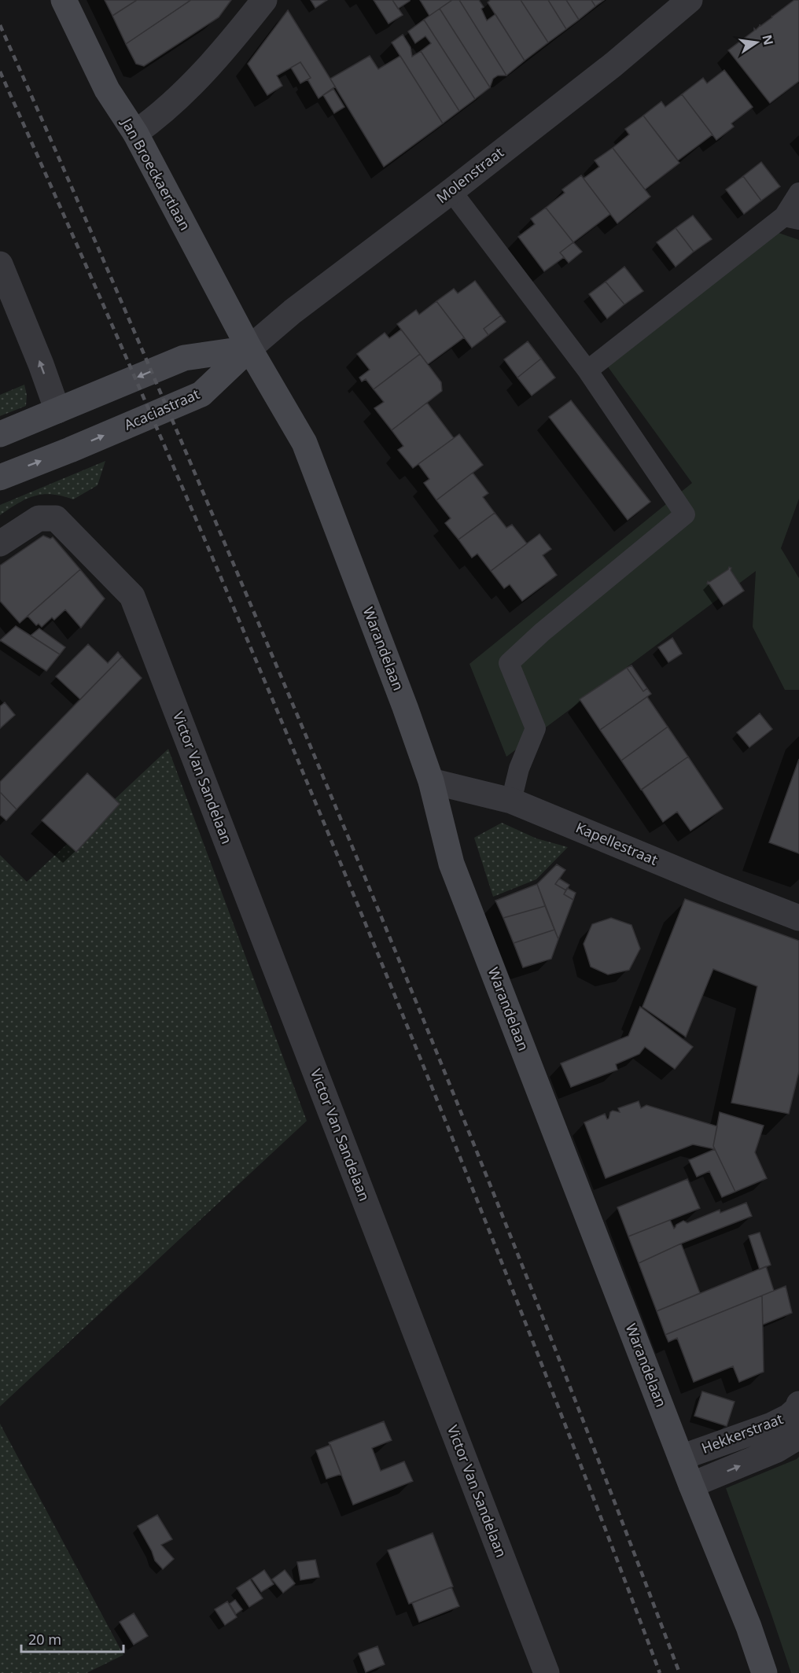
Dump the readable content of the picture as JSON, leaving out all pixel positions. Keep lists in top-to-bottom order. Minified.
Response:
{"streets":{"main road":["Jan Broeckaertlaan","Acaciastraat","Warandelaan"],"street":["Molenstraat","Victor Van Sandelaan","Kapellestraat","Hekkerstraat"]},"crossings":[["Jan Broeckaertlaan","Molenstraat"],["Jan Broeckaertlaan","Acaciastraat"],["Jan Broeckaertlaan","Warandelaan"],["Molenstraat","Acaciastraat"],["Molenstraat","Warandelaan"],["Acaciastraat","Warandelaan"],["Warandelaan","Kapellestraat"],["Warandelaan","Hekkerstraat"]],"scale_bar":"20 m","north":"right"}
